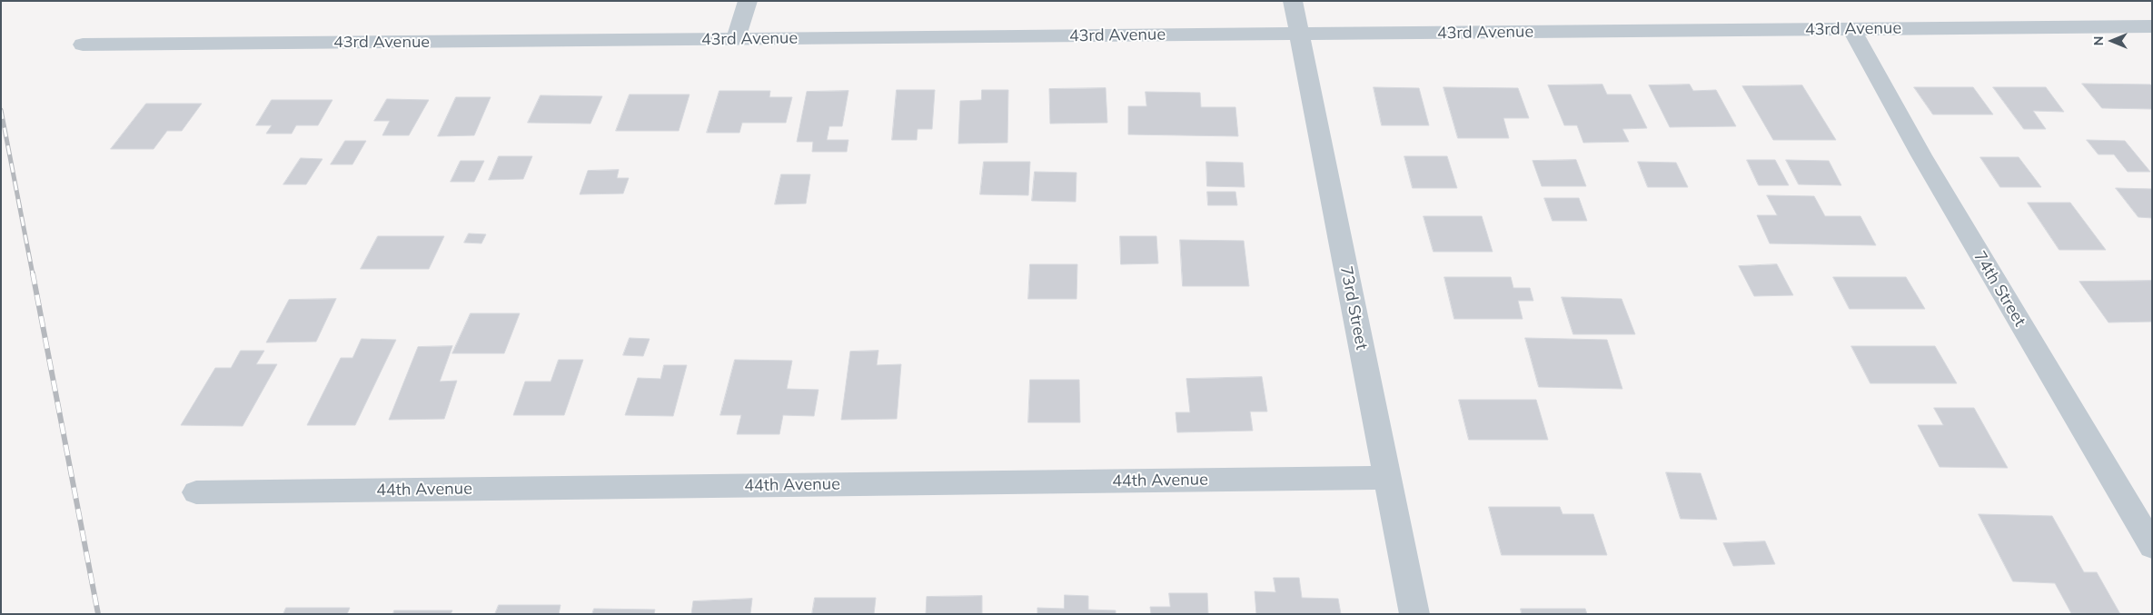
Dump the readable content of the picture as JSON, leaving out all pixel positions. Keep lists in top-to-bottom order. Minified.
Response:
{"streets":{"street":["43rd Avenue","74th Street","73rd Street","44th Avenue"]},"crossings":[["43rd Avenue","74th Street"],["43rd Avenue","73rd Street"],["73rd Street","44th Avenue"]],"north":"left"}
